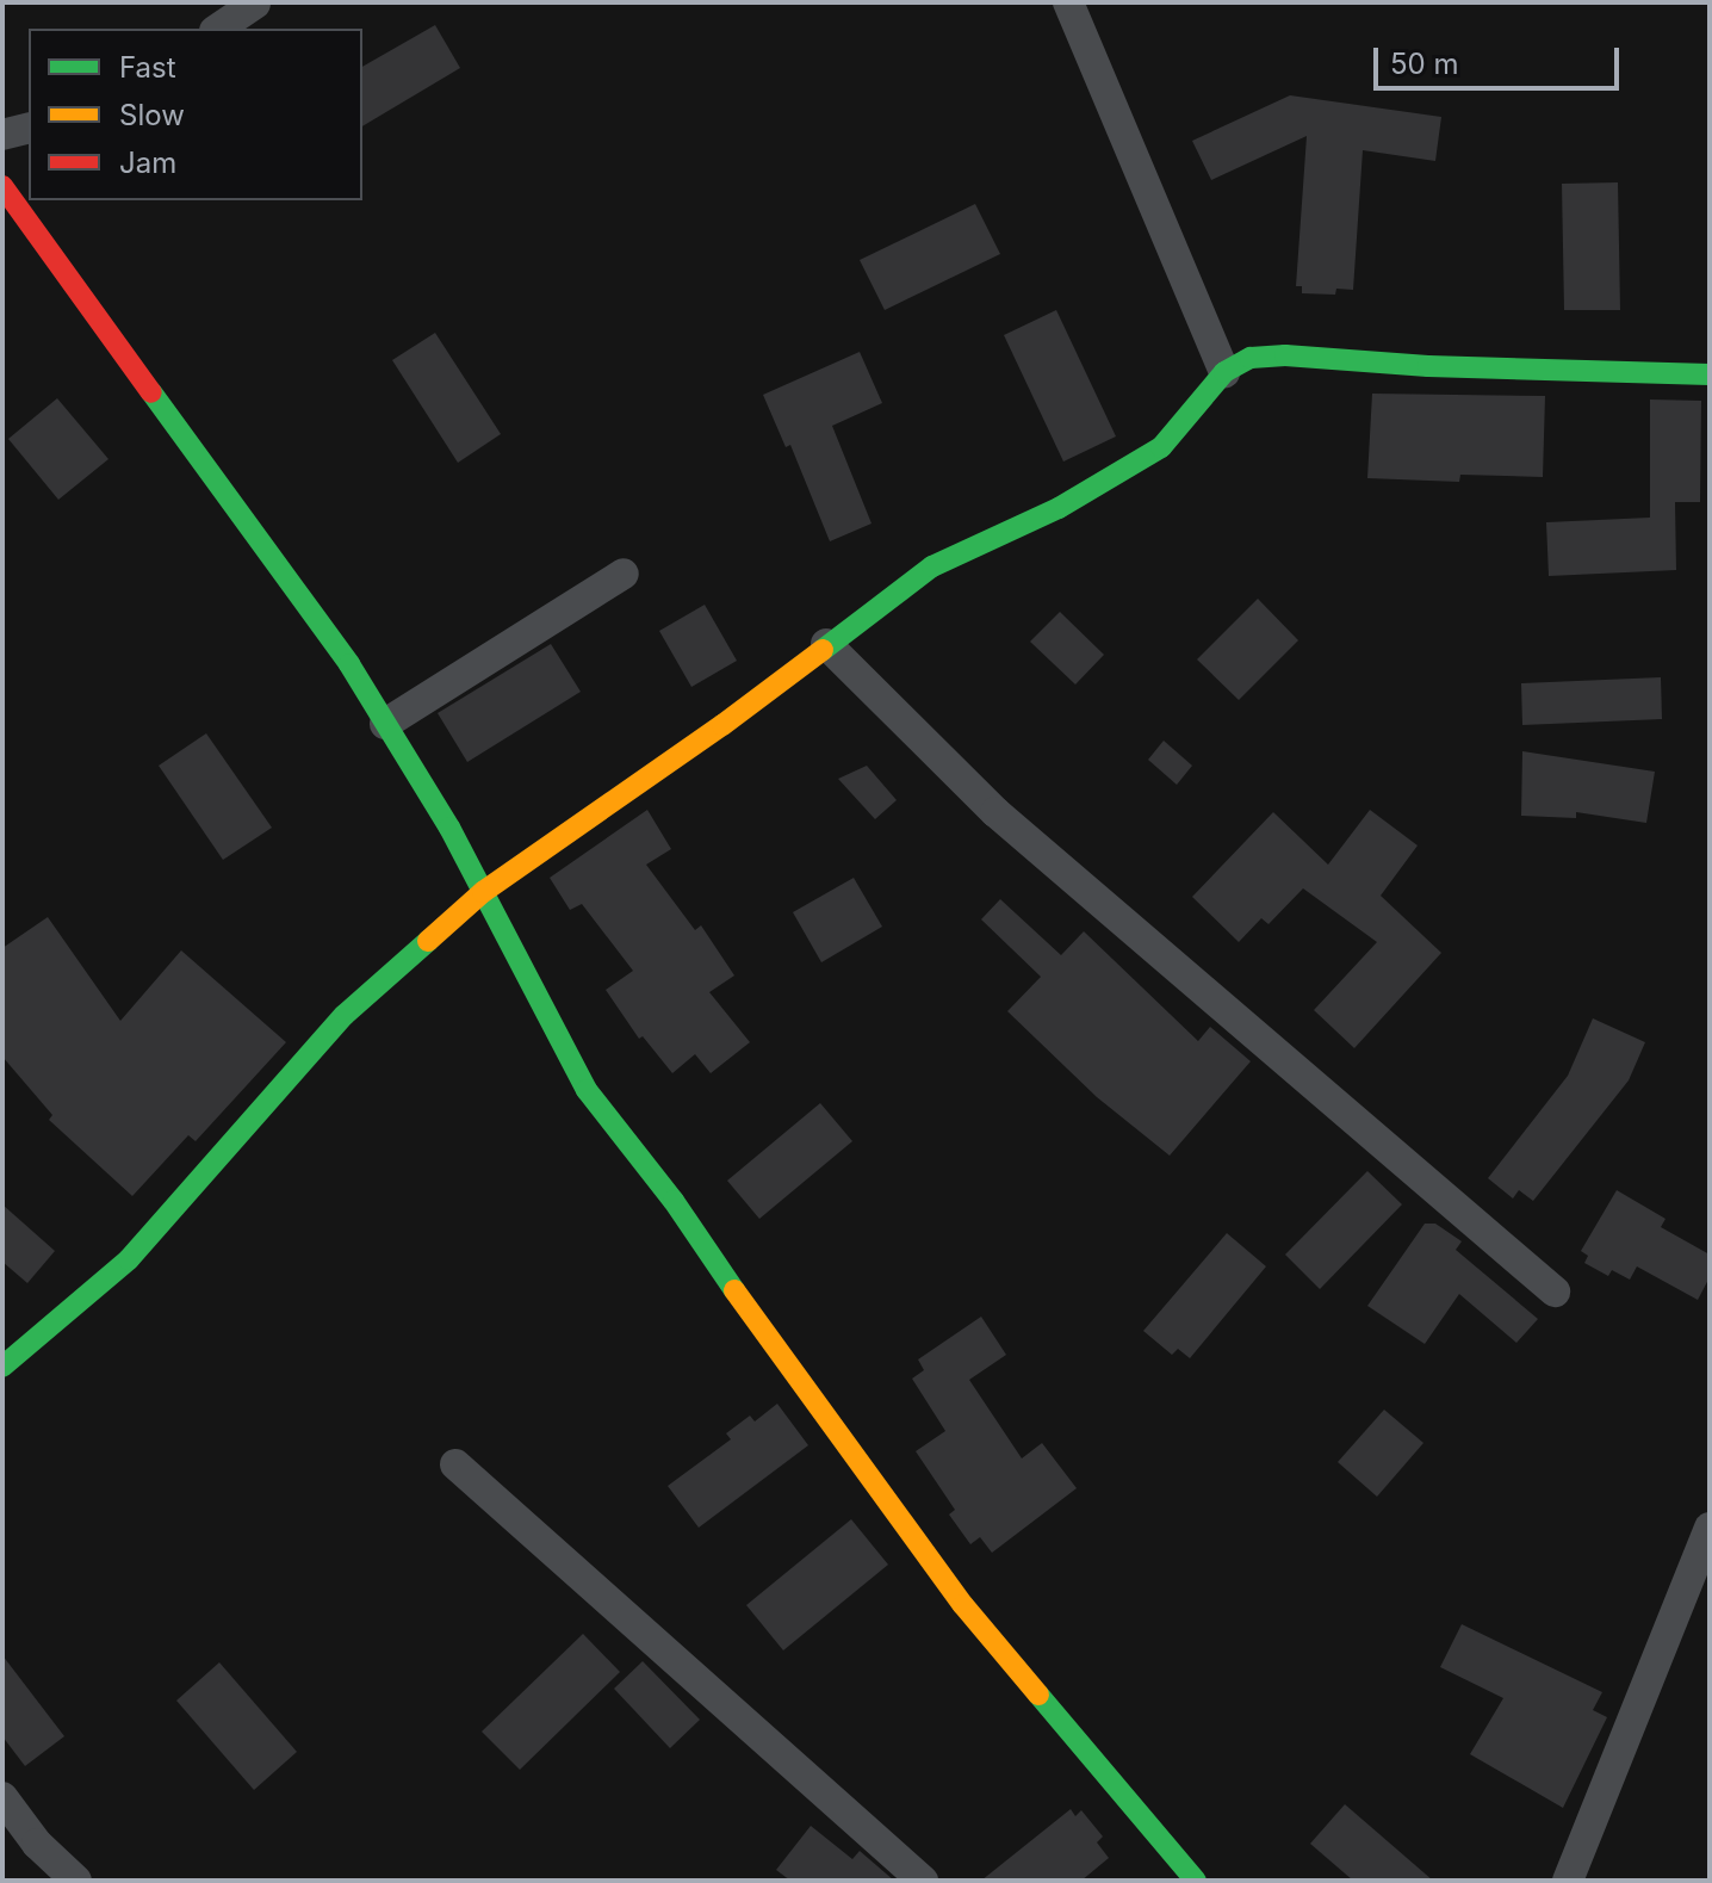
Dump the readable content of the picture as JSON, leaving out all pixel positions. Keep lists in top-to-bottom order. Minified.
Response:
{"legend":["Fast","Slow","Jam"],"scale_bar":"50 m"}
